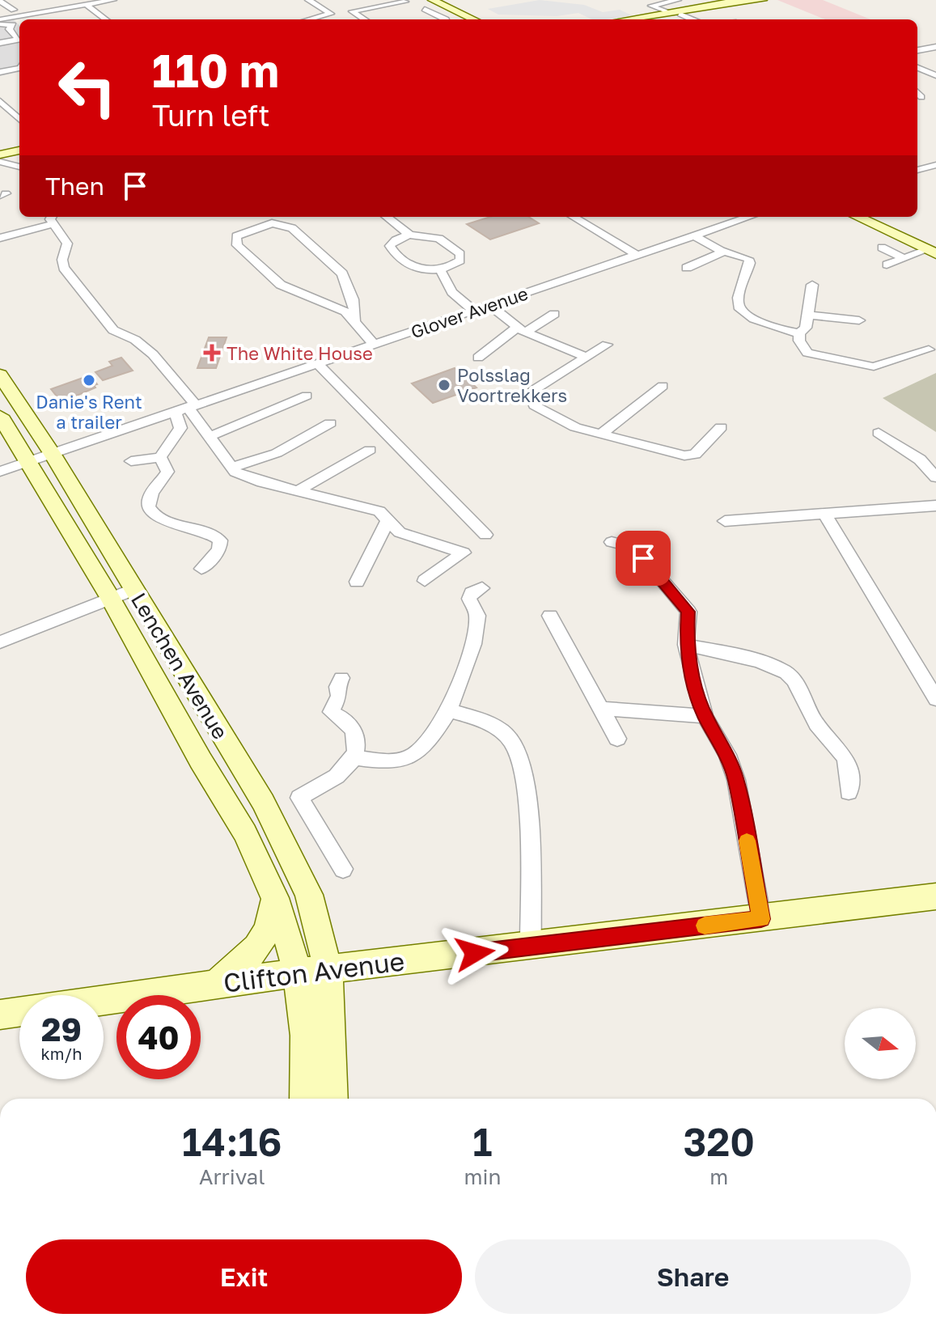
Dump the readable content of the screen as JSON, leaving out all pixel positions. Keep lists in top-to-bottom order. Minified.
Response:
{"streets":{"main road":["Lenchen Avenue","Clifton Avenue"],"street":["Glover Avenue"]},"crossings":[["Glover Avenue","Lenchen Avenue"],["Lenchen Avenue","Clifton Avenue"]],"places":{"health":["The White House"],"other":["Danie's Rent a trailer","Polsslag Voortrekkers"]},"north":"right","page":{"turn":["110 m","Turn left"],"then":"Then","speed":"29 km/h","limit":"40","eta":["14:16","Arrival","1","min","320","m"],"buttons":["Exit","Share"]}}
